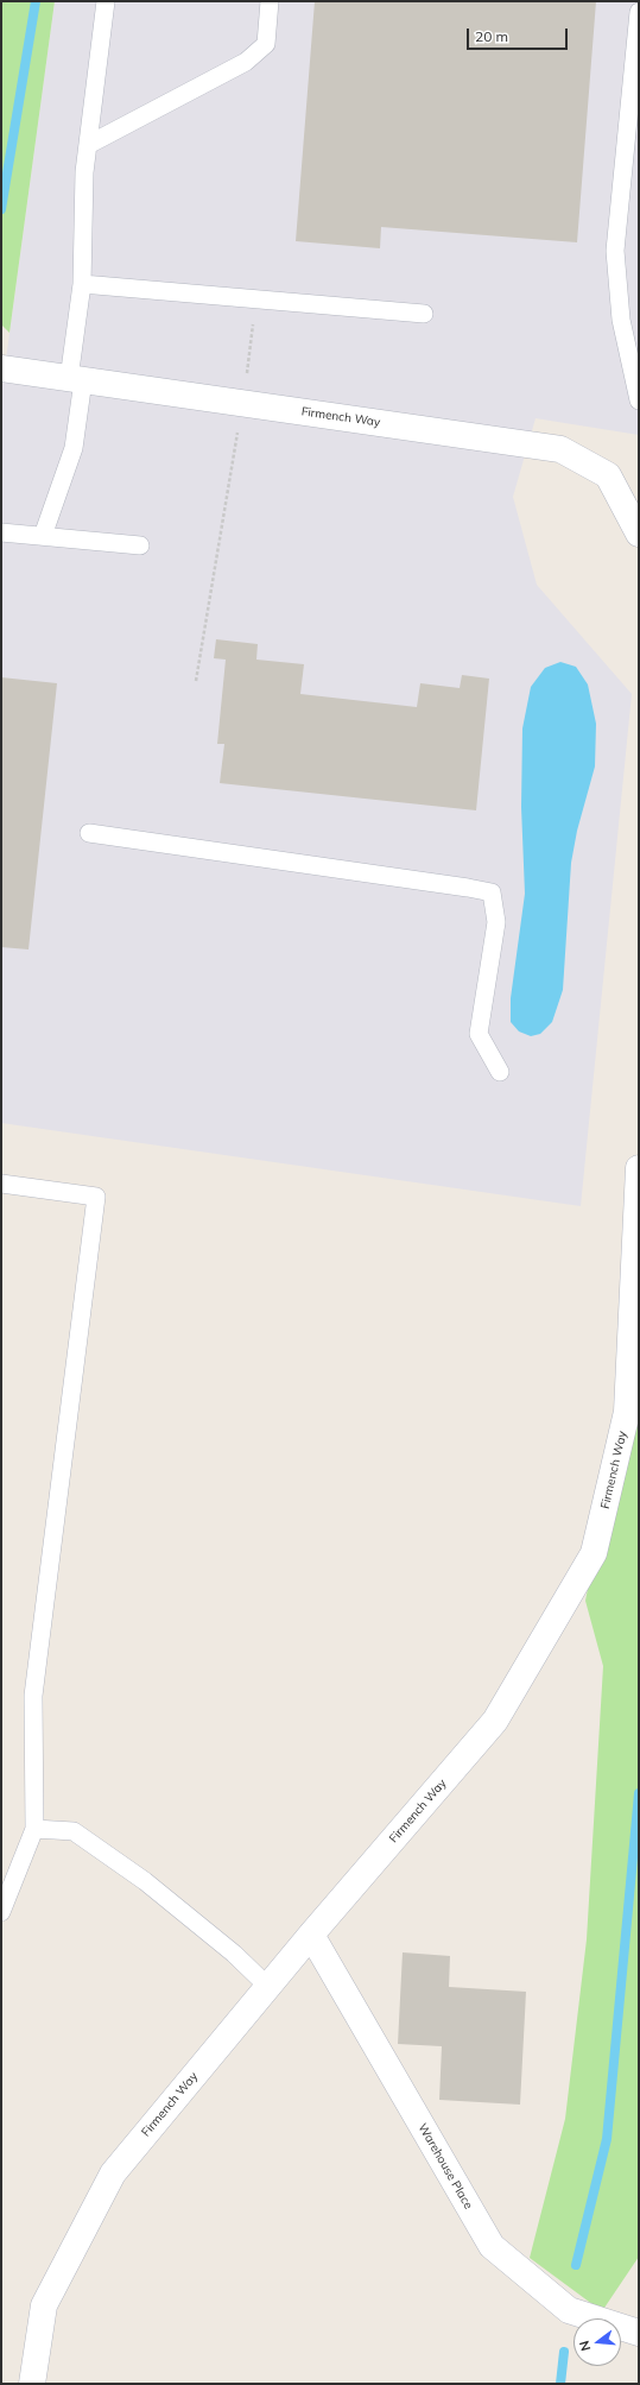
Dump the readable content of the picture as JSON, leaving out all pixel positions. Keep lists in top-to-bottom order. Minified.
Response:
{"streets":{"street":["Firmench Way","Warehouse Place"]},"crossings":[["Firmench Way","Warehouse Place"]],"scale_bar":"20 m","north":"left"}
